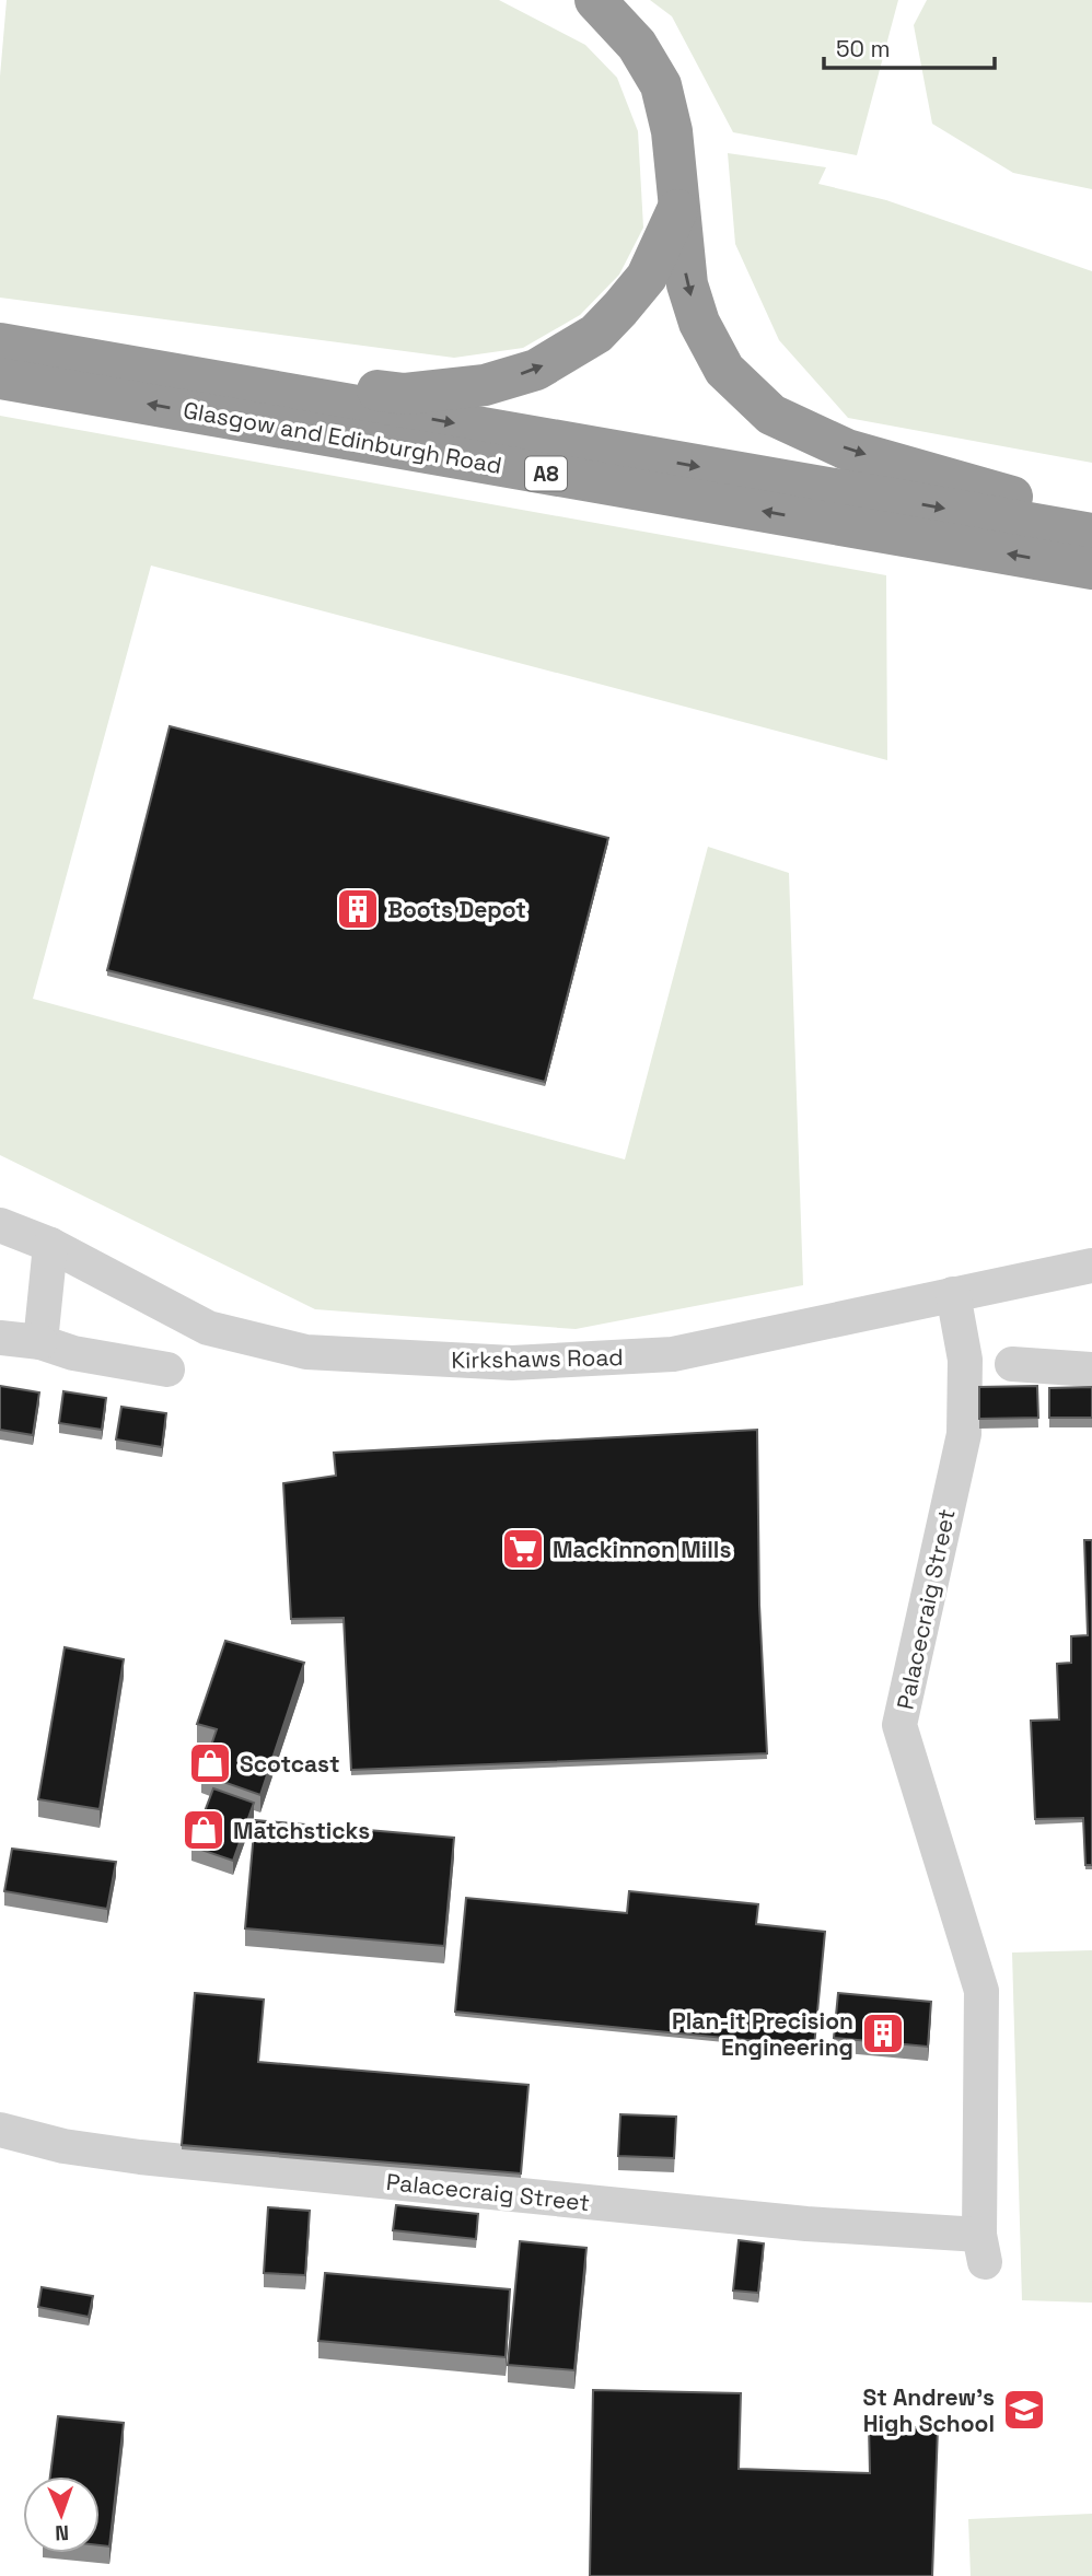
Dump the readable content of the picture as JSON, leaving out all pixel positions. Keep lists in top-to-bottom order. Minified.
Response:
{"streets":{"highway":["Glasgow and Edinburgh Road","A8"],"street":["Kirkshaws Road","Palacecraig Street"]},"crossings":[["Glasgow and Edinburgh Road","A8"],["Kirkshaws Road","Palacecraig Street"]],"places":{"building":["Boots Depot","Plan-it Precision Engineering"],"supermarket":["Mackinnon Mills"],"shop":["Scotcast","Matchsticks"],"school or university":["St Andrew's High School"]},"scale_bar":"50 m","north":"bottom"}
